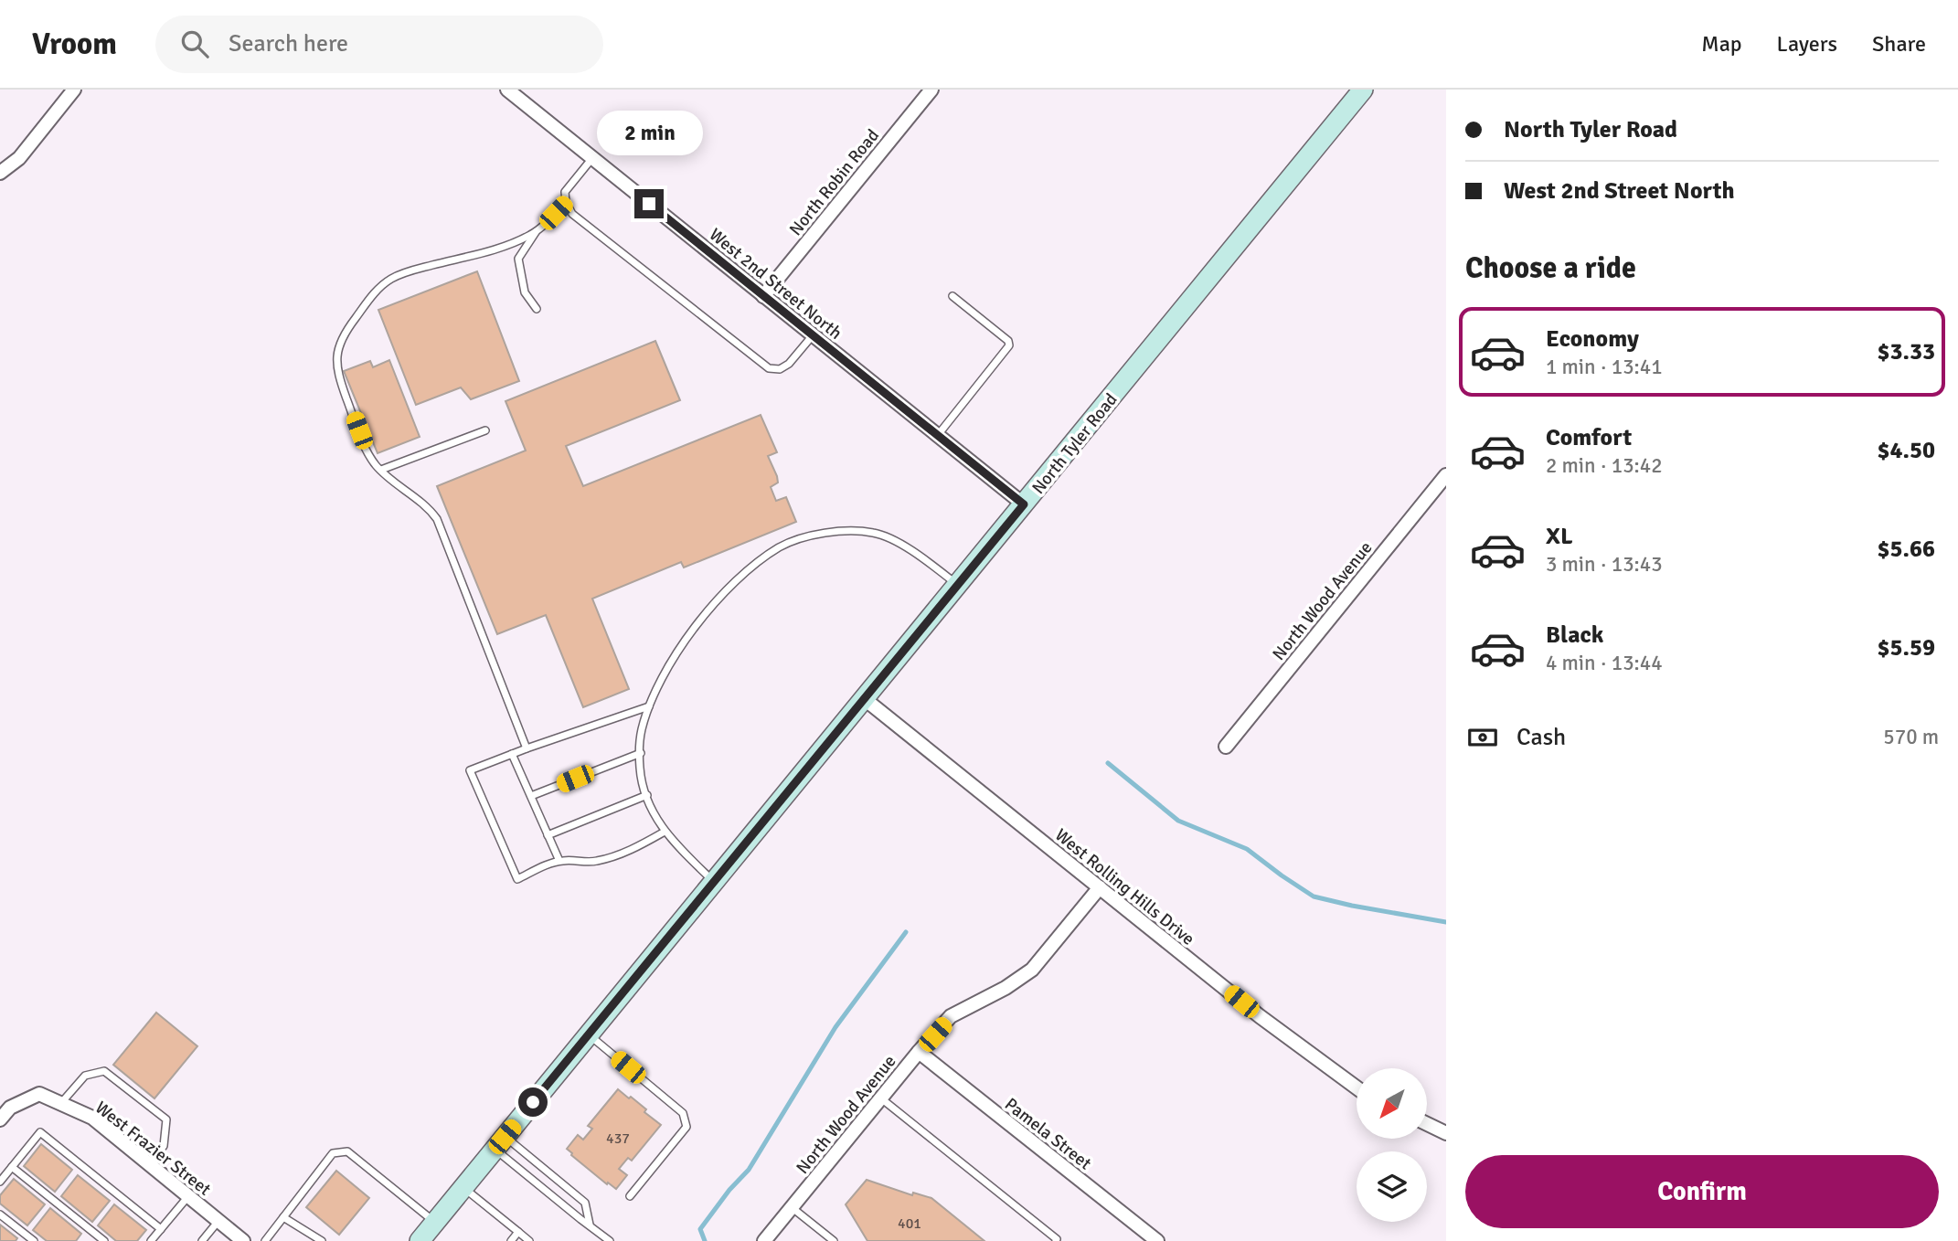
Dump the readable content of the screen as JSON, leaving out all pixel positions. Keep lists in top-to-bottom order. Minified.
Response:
{"streets":{"main road":["North Tyler Road"],"street":["North Robin Road","West 2nd Street North","North Wood Avenue","West Rolling Hills Drive","Pamela Street","West Frazier Street"]},"crossings":[["North Robin Road","West 2nd Street North"],["West 2nd Street North","North Tyler Road"],["North Tyler Road","West Rolling Hills Drive"],["North Wood Avenue","West Rolling Hills Drive"],["North Wood Avenue","Pamela Street"]],"house_numbers":["437","401"],"north":"bottom left","page":{"header":"Vroom","search":"Search here","nav":["Map","Layers","Share"],"banner":["North Tyler Road","West 2nd Street North"],"bubble":"2 min","heading":"Choose a ride","list":[{"name":"Economy","note":"1 min · 13:41","value":"$3.33"},{"name":"Comfort","note":"2 min · 13:42","value":"$4.50"},{"name":"XL","note":"3 min · 13:43","value":"$5.66"},{"name":"Black","note":"4 min · 13:44","value":"$5.59"}],"pay":["Cash","570 m"],"buttons":"Confirm"}}
